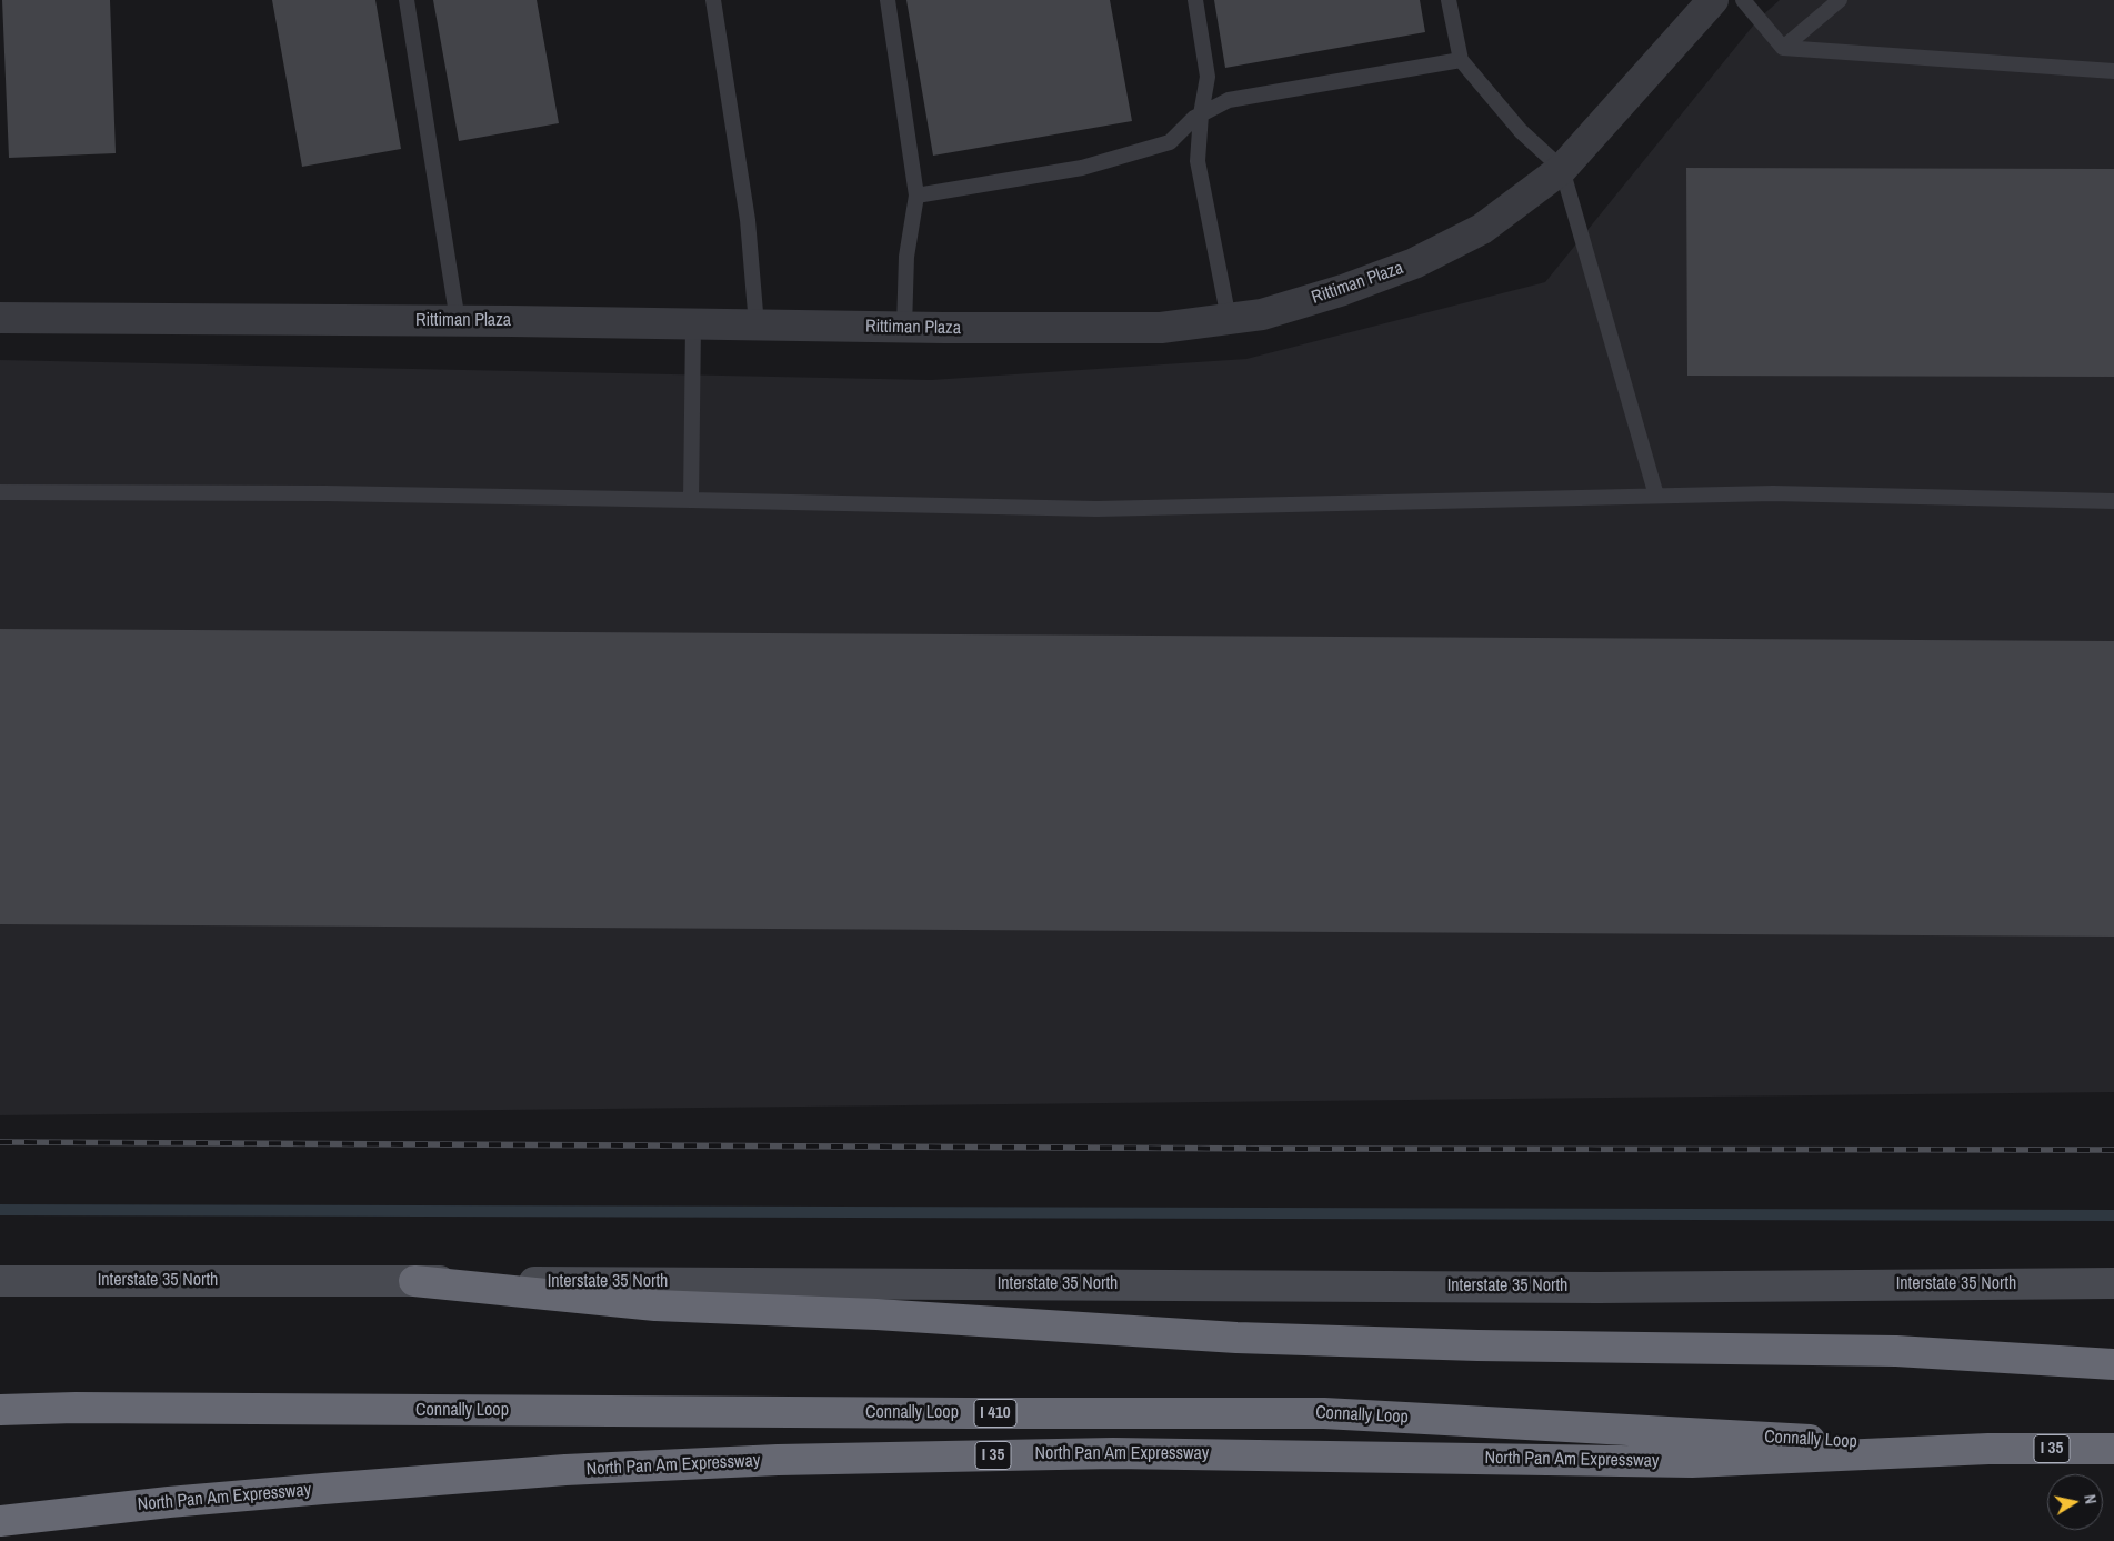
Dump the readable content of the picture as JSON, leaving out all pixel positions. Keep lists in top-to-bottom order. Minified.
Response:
{"streets":{"highway":["Connally Loop","I 410","I 35","North Pan Am Expressway"],"main road":["Interstate 35 North"],"street":["Rittiman Plaza"]},"crossings":[["Connally Loop","North Pan Am Expressway"]],"north":"right"}
